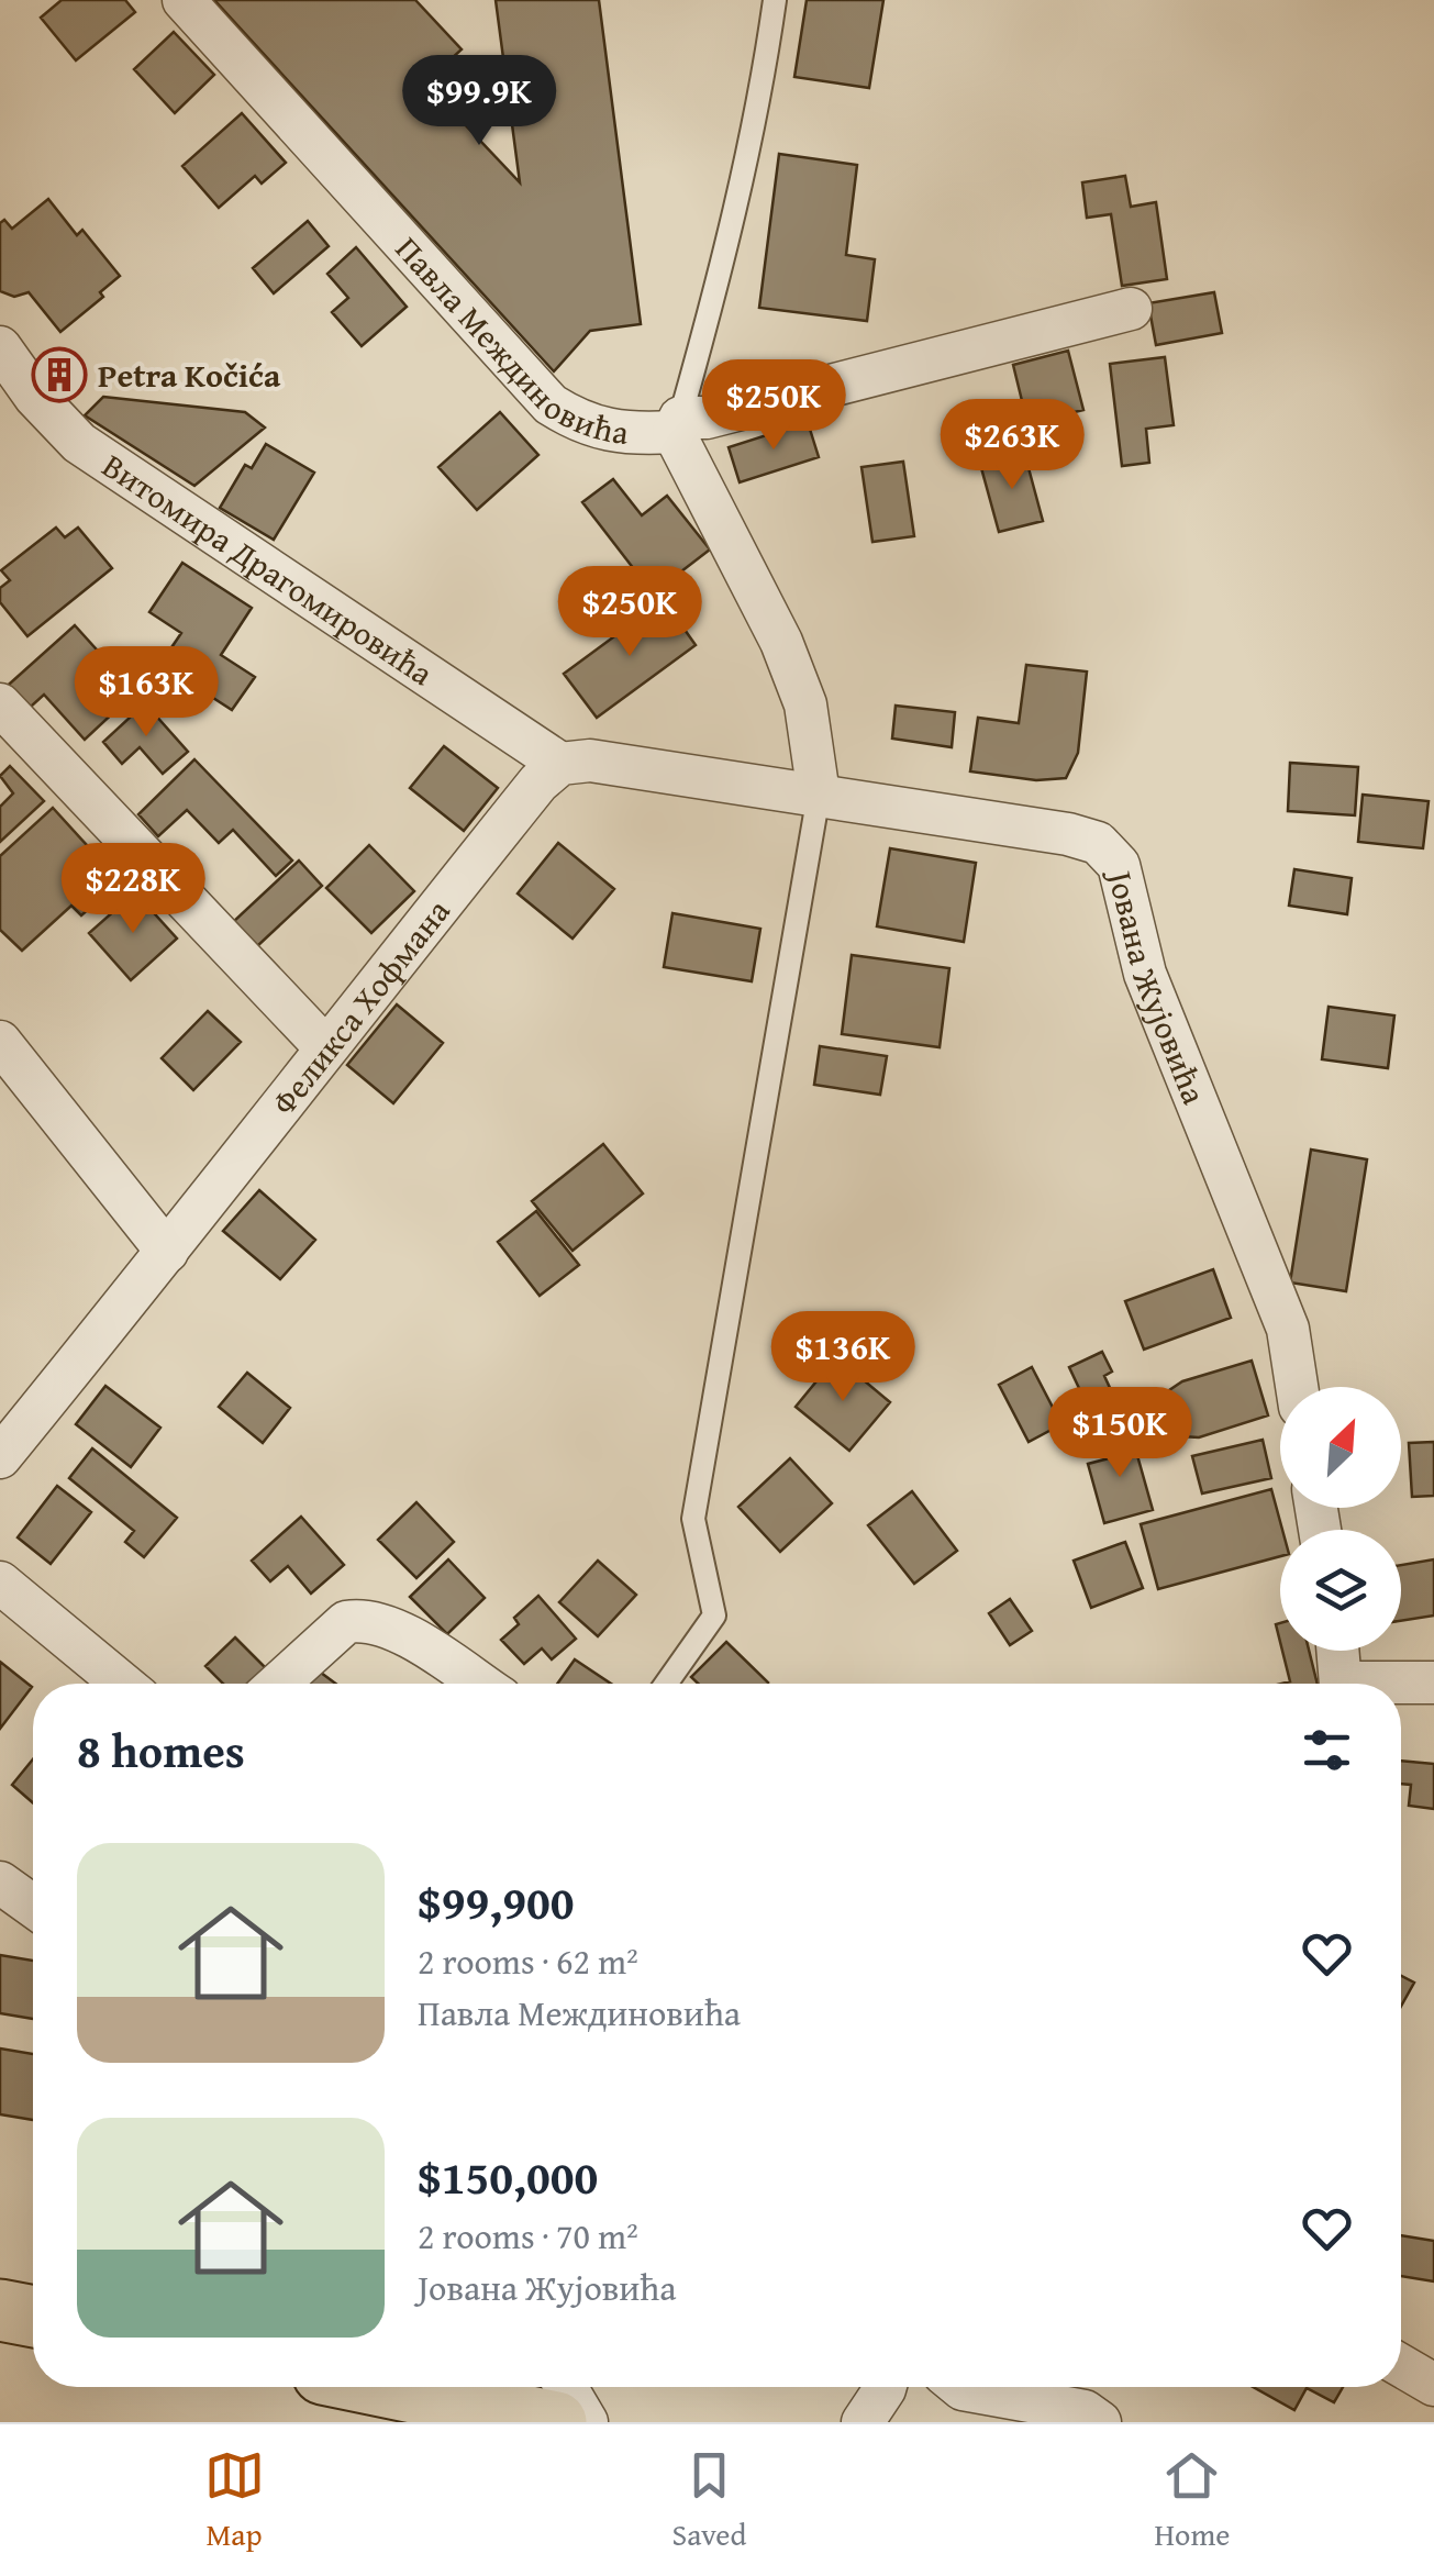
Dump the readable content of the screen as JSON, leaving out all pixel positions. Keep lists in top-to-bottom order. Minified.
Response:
{"streets":{"street":["Павла Междиновића","Витомира Драгомировића","Јована Жујовића","Феликса Хофмана"]},"crossings":[["Витомира Драгомировића","Феликса Хофмана"]],"places":{"building":["Petra Kočića"]},"north":"top right","page":{"price":["$99.9K","$250K","$263K","$250K","$163K","$228K","$136K","$150K"],"heading":"8 homes","list":[{"name":"$99,900","note":"2 rooms · 62 m² · Павла Междиновића"},{"name":"$150,000","note":"2 rooms · 70 m² · Јована Жујовића"}],"tabs":["Map","Saved","Home"]}}
